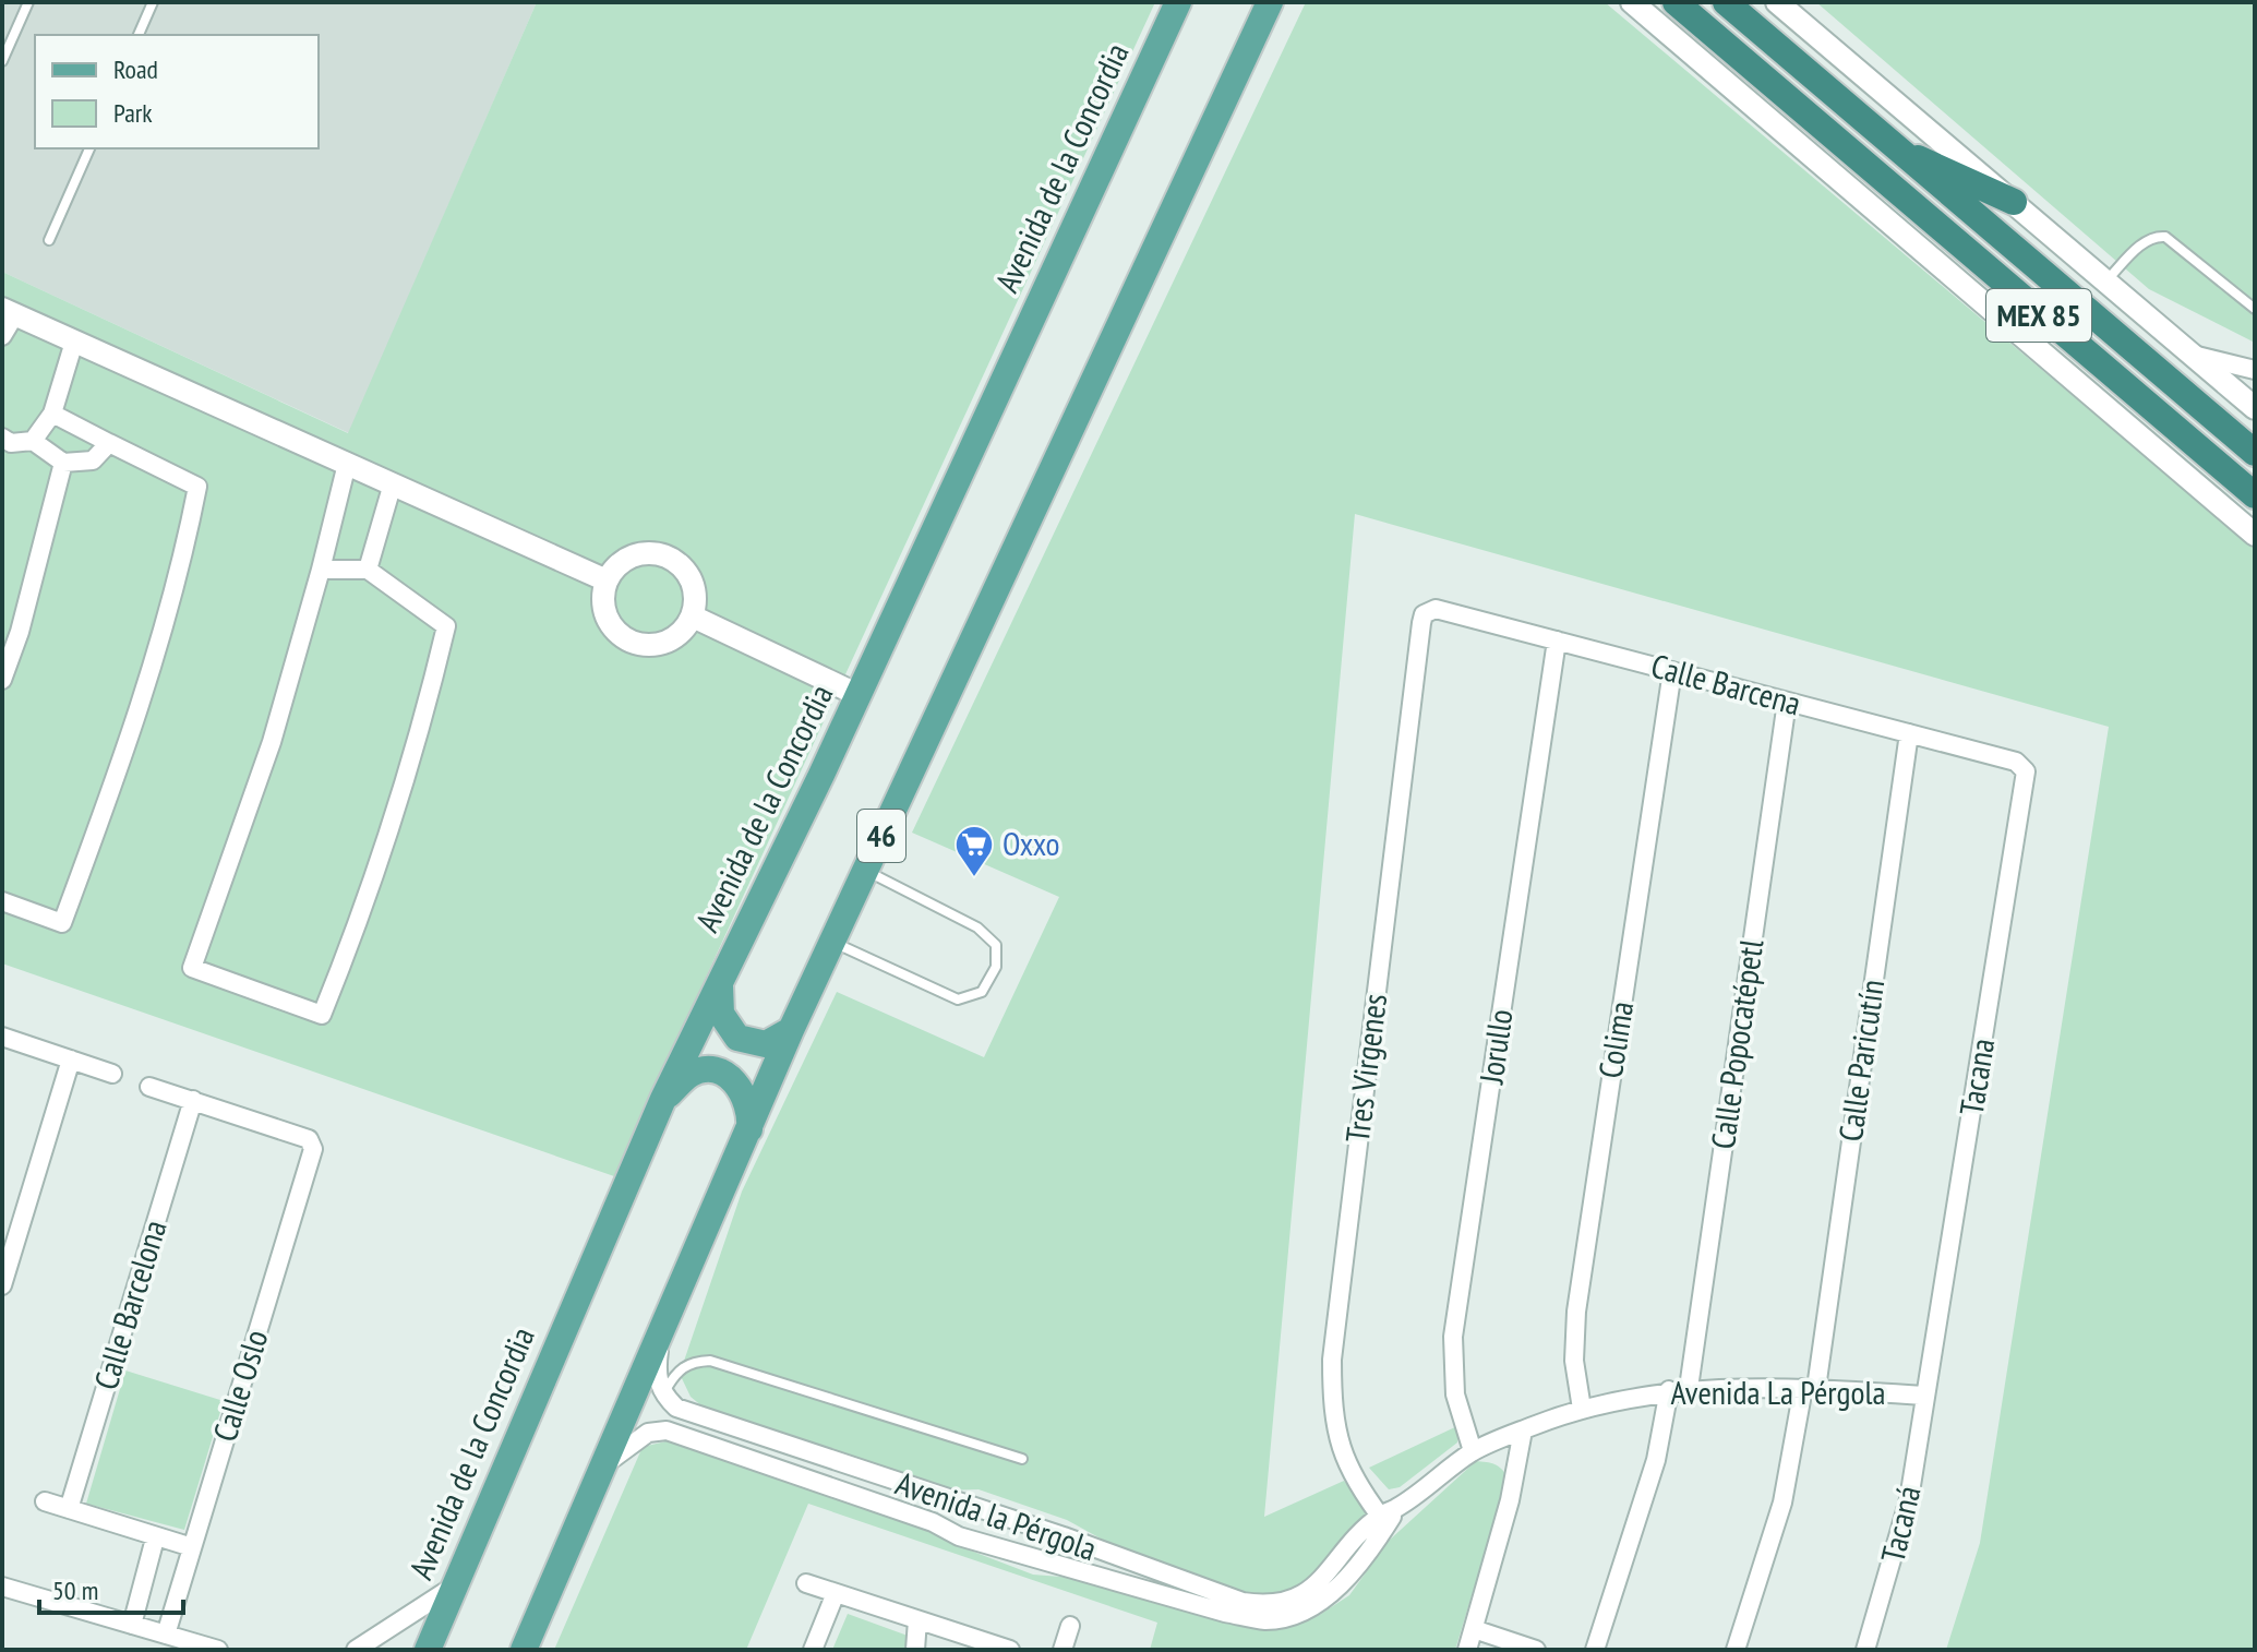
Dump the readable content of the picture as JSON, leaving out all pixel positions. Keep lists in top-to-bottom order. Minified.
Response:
{"streets":{"highway":["MEX 85"],"main road":["Avenida de la Concordia","46"],"street":["Calle Barcena","Colima","Calle Popocatépetl","Jorullo","Calle Paricutín","Tres Virgenes","Tacana","Calle Barcelona","Calle Oslo","Avenida La Pérgola","Avenida la Pérgola","Tacaná"]},"crossings":[["Calle Barcena","Colima"],["Calle Barcena","Calle Popocatépetl"],["Calle Barcena","Jorullo"],["Calle Barcena","Calle Paricutín"],["Calle Barcena","Tres Virgenes"],["Calle Barcena","Tacana"],["46","Avenida la Pérgola"],["Colima","Avenida La Pérgola"],["Calle Popocatépetl","Avenida La Pérgola"],["Jorullo","Avenida La Pérgola"],["Calle Paricutín","Avenida La Pérgola"],["Tres Virgenes","Avenida La Pérgola"],["Tres Virgenes","Avenida la Pérgola"],["Tacana","Avenida La Pérgola"],["Tacana","Tacaná"],["Calle Barcelona","Calle Oslo"],["Avenida La Pérgola","Avenida la Pérgola"],["Avenida La Pérgola","Tacaná"]],"places":{"supermarket":["Oxxo"]},"legend":["Road","Park"],"scale_bar":"50 m"}
